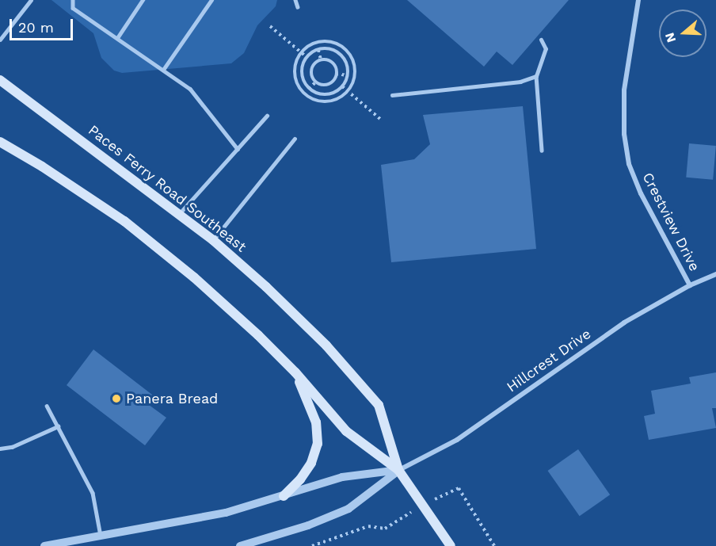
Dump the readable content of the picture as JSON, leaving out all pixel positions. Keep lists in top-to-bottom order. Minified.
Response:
{"streets":{"main road":["Paces Ferry Road Southeast"],"street":["Crestview Drive","Hillcrest Drive"]},"crossings":[["Paces Ferry Road Southeast","Hillcrest Drive"],["Crestview Drive","Hillcrest Drive"]],"places":["Panera Bread"],"scale_bar":"20 m","north":"left"}
